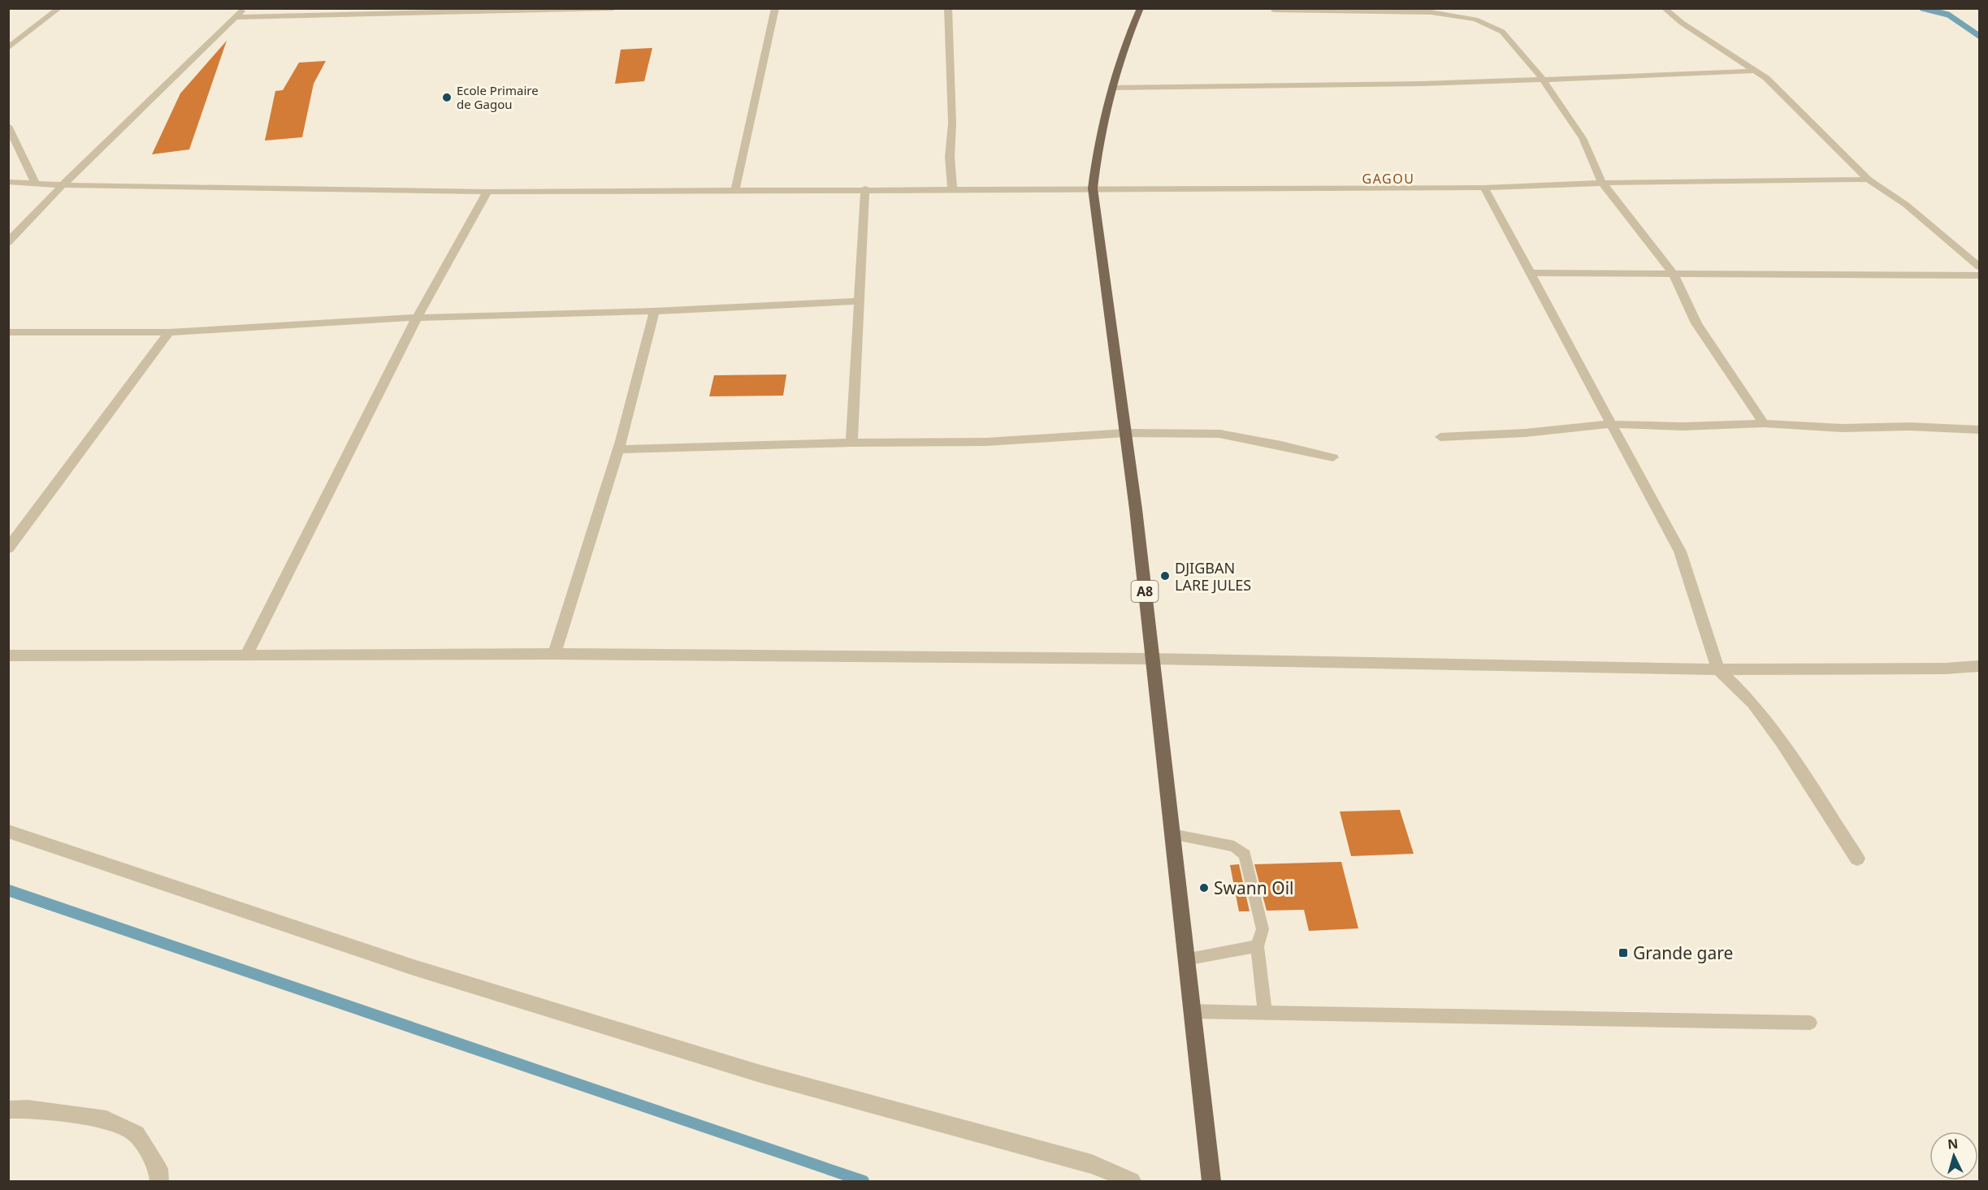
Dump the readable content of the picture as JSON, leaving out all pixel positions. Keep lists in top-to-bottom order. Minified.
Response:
{"streets":{"main road":["A8"]},"districts":["GAGOU"],"places":{"other":["Ecole Primaire de Gagou","DJIGBAN LARE JULES","Swann Oil"],"transit":["Grande gare"]},"north":"top"}
